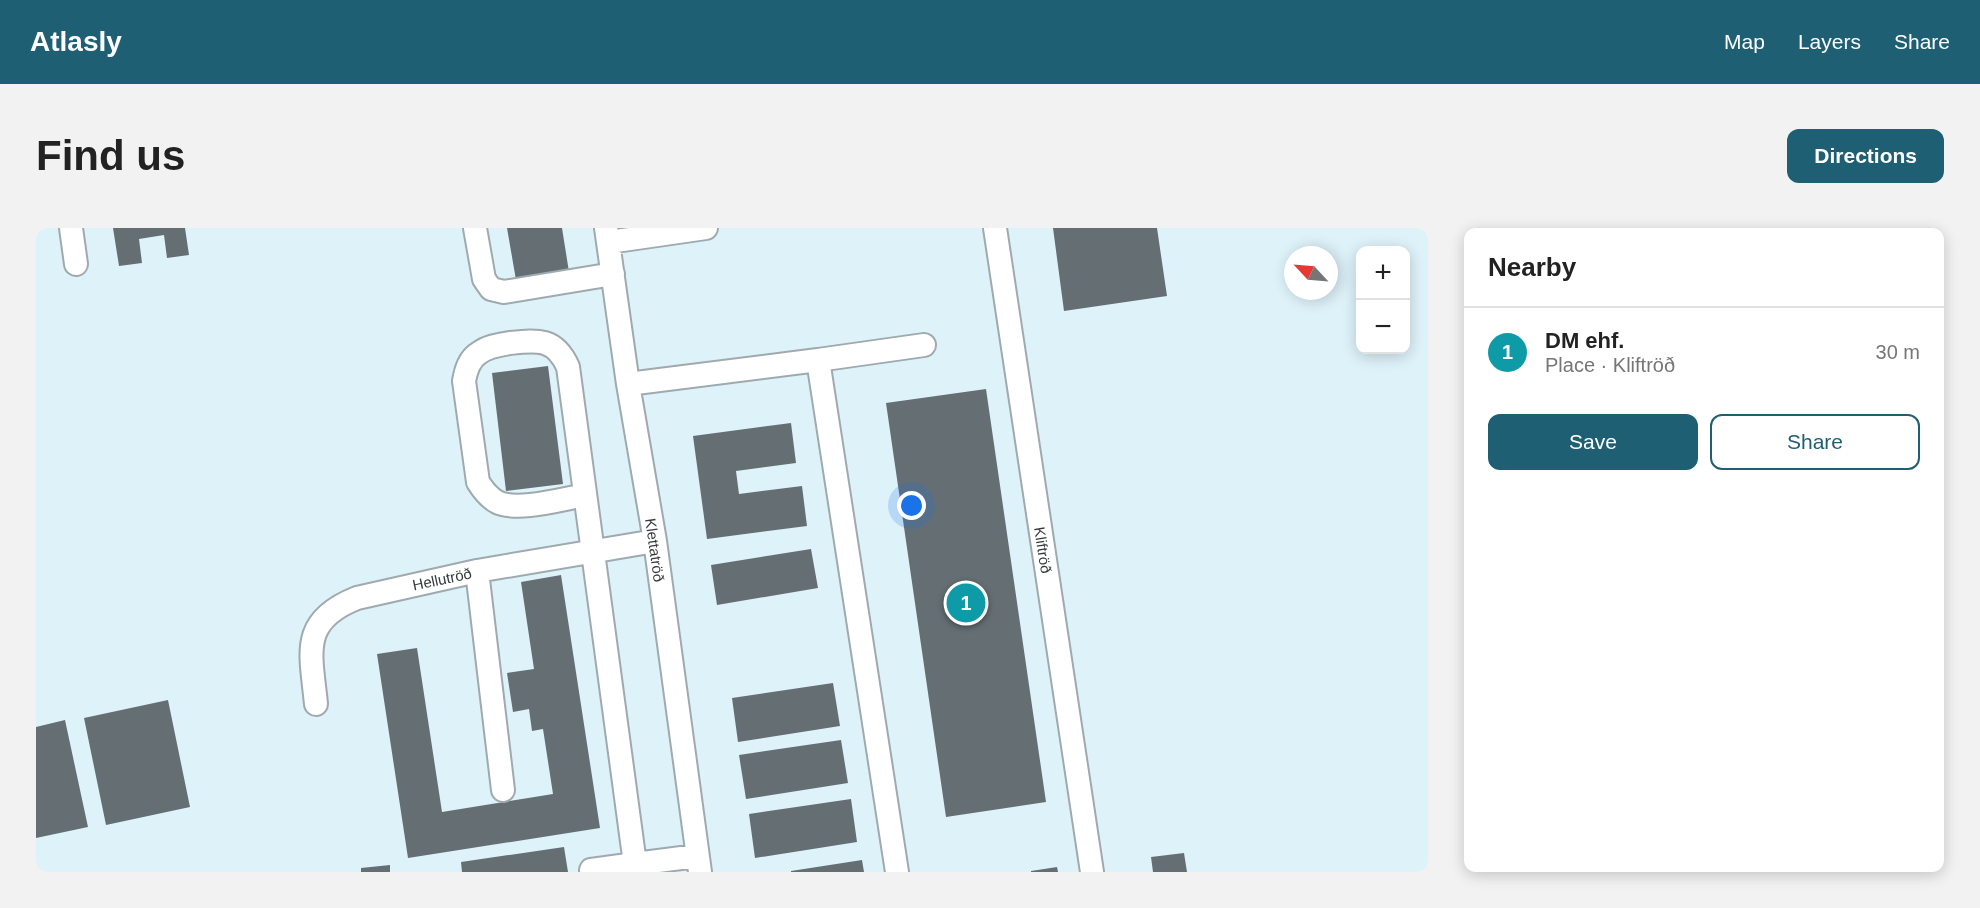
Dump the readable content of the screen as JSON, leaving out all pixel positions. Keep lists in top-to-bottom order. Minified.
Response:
{"streets":{"street":["Klettatröð","Kliftröð","Hellutröð"]},"crossings":[["Klettatröð","Hellutröð"]],"north":"top left","page":{"header":"Atlasly","nav":["Map","Layers","Share"],"buttons":["Directions",["Save","Share"]],"title":"Find us","heading":"Nearby","map_buttons":["+","−"],"list":[{"mark":"1","name":"DM ehf.","note":"Place · Kliftröð","value":"30 m"}],"pins":"1"}}
